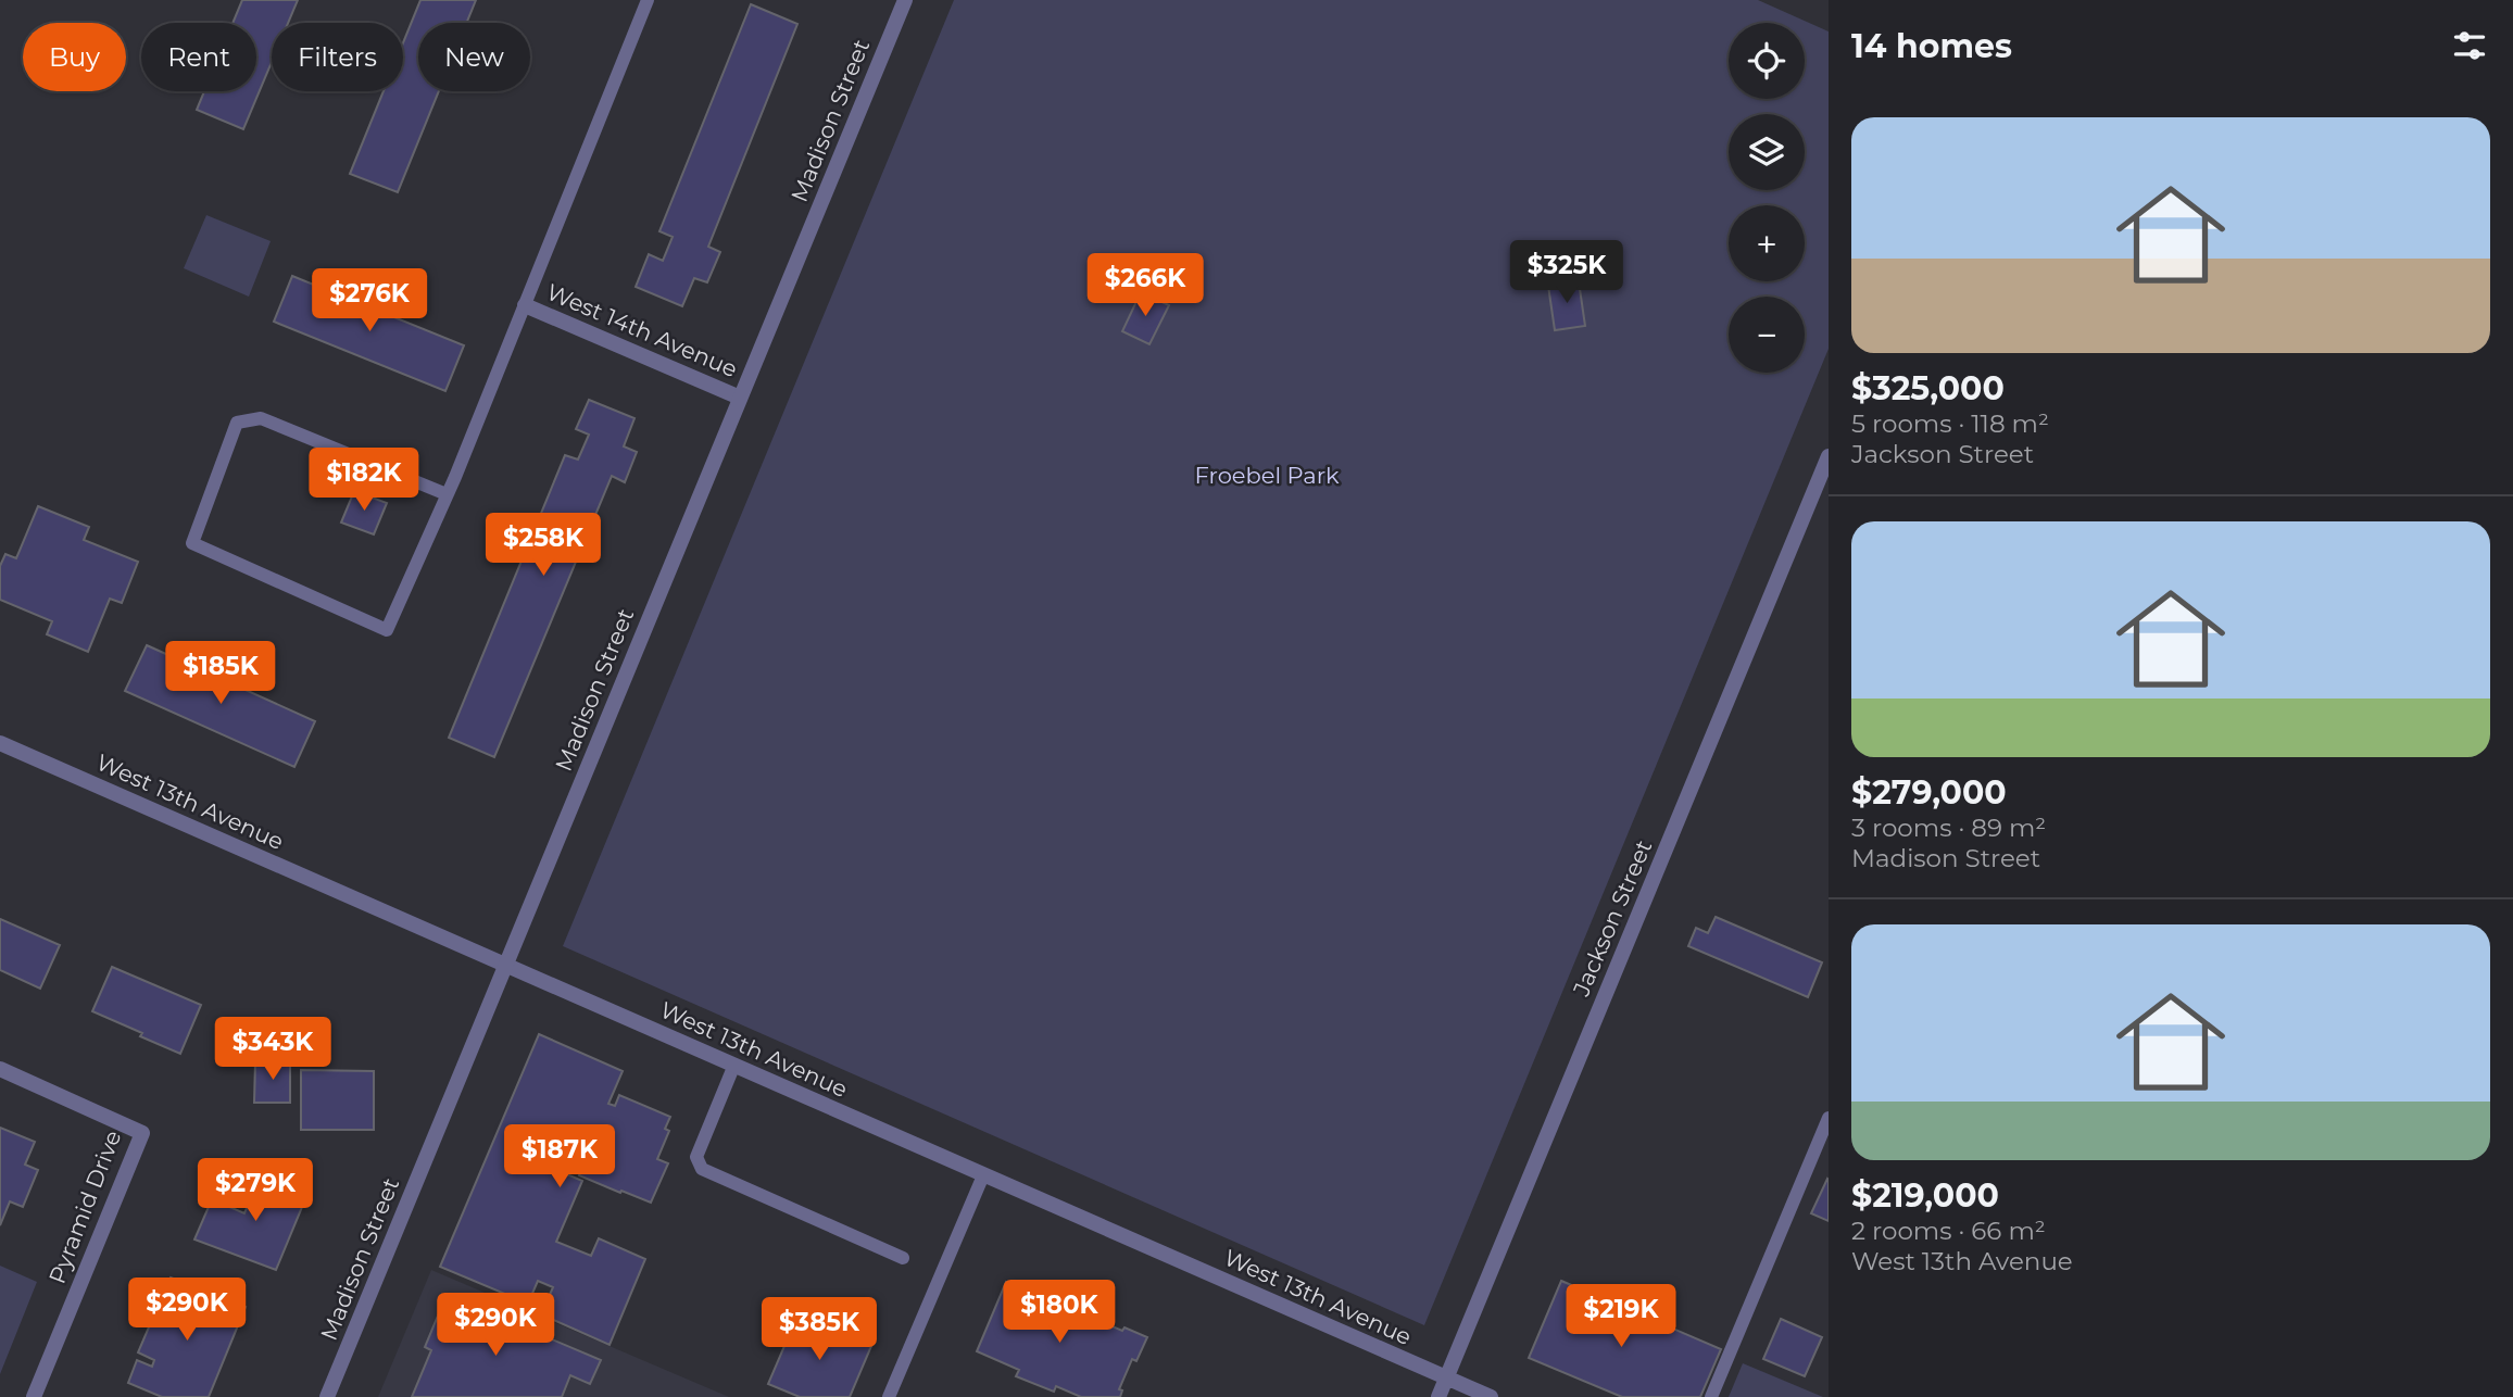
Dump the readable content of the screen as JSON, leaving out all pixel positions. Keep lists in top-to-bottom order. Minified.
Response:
{"streets":{"street":["Madison Street","West 14th Avenue","West 13th Avenue","Jackson Street","Pyramid Drive"]},"crossings":[["Madison Street","West 14th Avenue"],["Madison Street","West 13th Avenue"],["West 13th Avenue","Jackson Street"]],"parks":["Froebel Park"],"page":{"heading":"14 homes","map_buttons":["+","−"],"chip":["Buy","Rent","Filters","New"],"list":[{"name":"$325,000","note":"5 rooms · 118 m² · Jackson Street"},{"name":"$279,000","note":"3 rooms · 89 m² · Madison Street"},{"name":"$219,000","note":"2 rooms · 66 m² · West 13th Avenue"}],"price":["$325K","$266K","$276K","$182K","$258K","$185K","$343K","$187K","$279K","$290K","$180K","$219K","$290K","$385K"]}}
